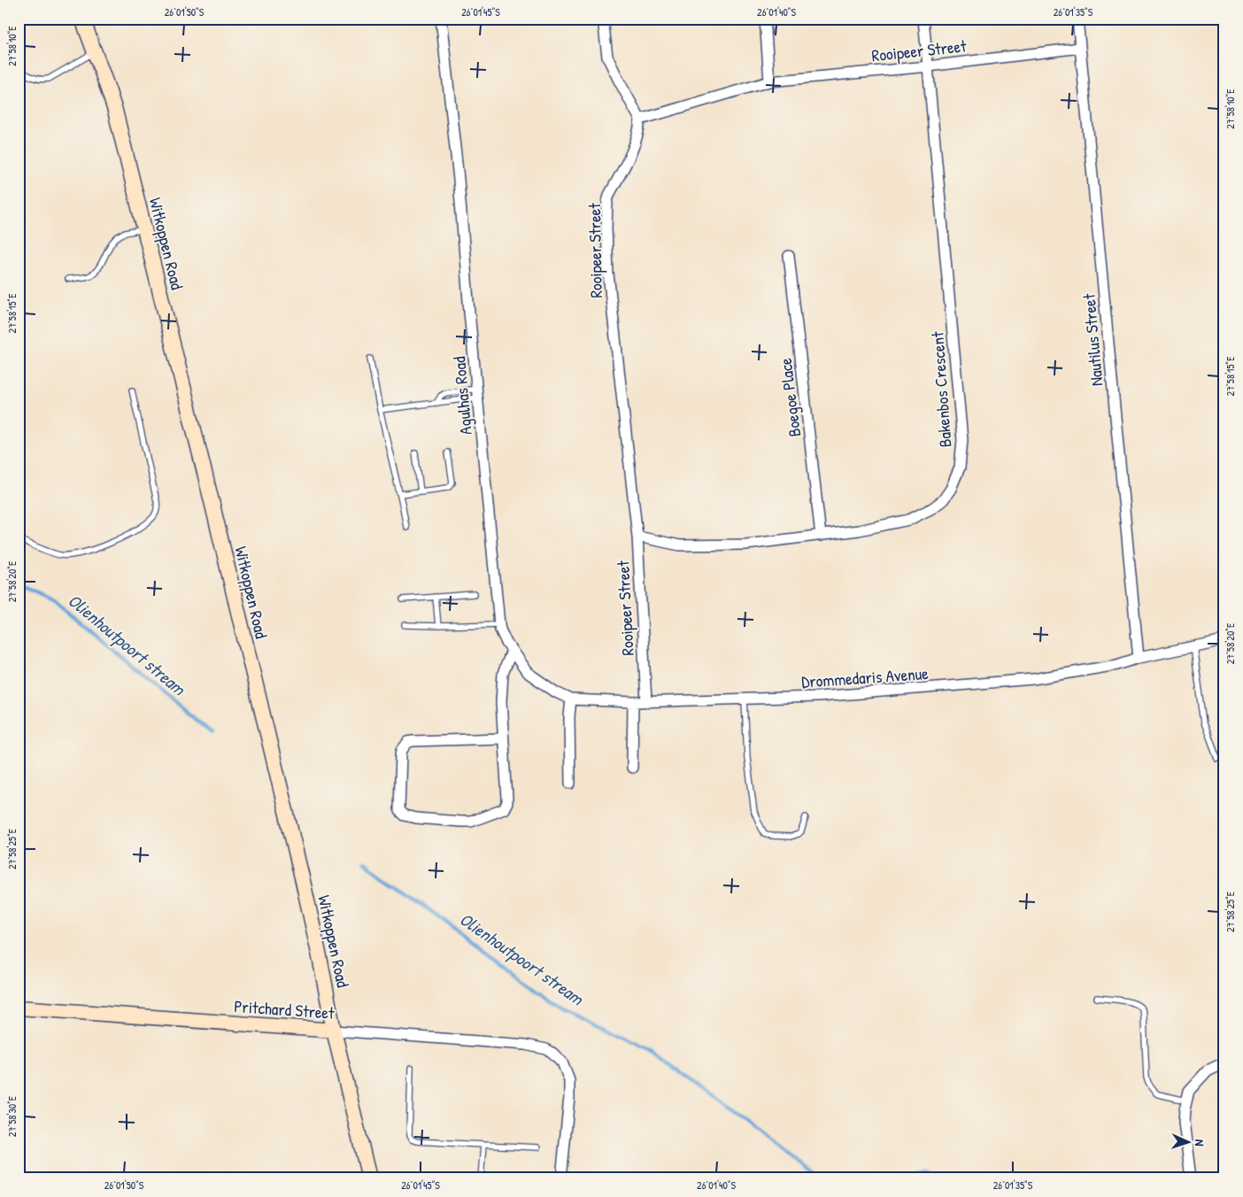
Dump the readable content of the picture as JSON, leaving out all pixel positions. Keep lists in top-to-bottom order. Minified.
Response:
{"streets":{"main road":["Witkoppen Road","Pritchard Street"],"street":["Rooipeer Street","Nautilus Street","Bakenbos Crescent","Agulhas Road","Boegoe Place","Drommedaris Avenue"]},"crossings":[["Rooipeer Street","Nautilus Street"],["Rooipeer Street","Bakenbos Crescent"],["Rooipeer Street","Drommedaris Avenue"],["Witkoppen Road","Pritchard Street"],["Nautilus Street","Drommedaris Avenue"],["Bakenbos Crescent","Boegoe Place"],["Agulhas Road","Drommedaris Avenue"]],"water":["Olienhoutpoort stream"],"north":"right","coordinates":["26°01'50\"S","26°01'45\"S","26°01'40\"S","26°01'35\"S","27°58'10\"E","27°58'15\"E","27°58'20\"E","27°58'25\"E","27°58'30\"E"]}
